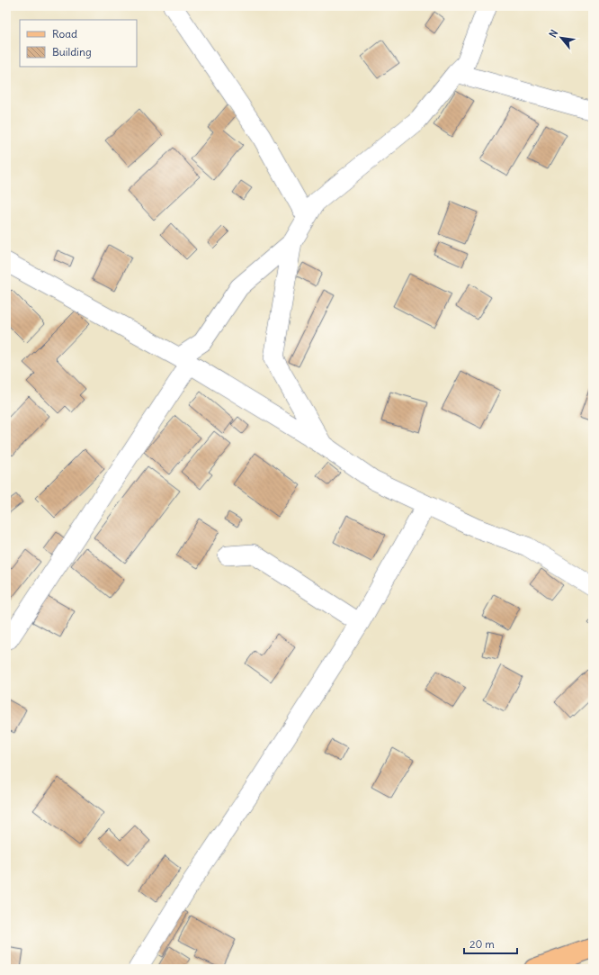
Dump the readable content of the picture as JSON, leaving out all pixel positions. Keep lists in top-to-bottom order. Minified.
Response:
{"legend":["Road","Building"],"scale_bar":"20 m","north":"top left"}
